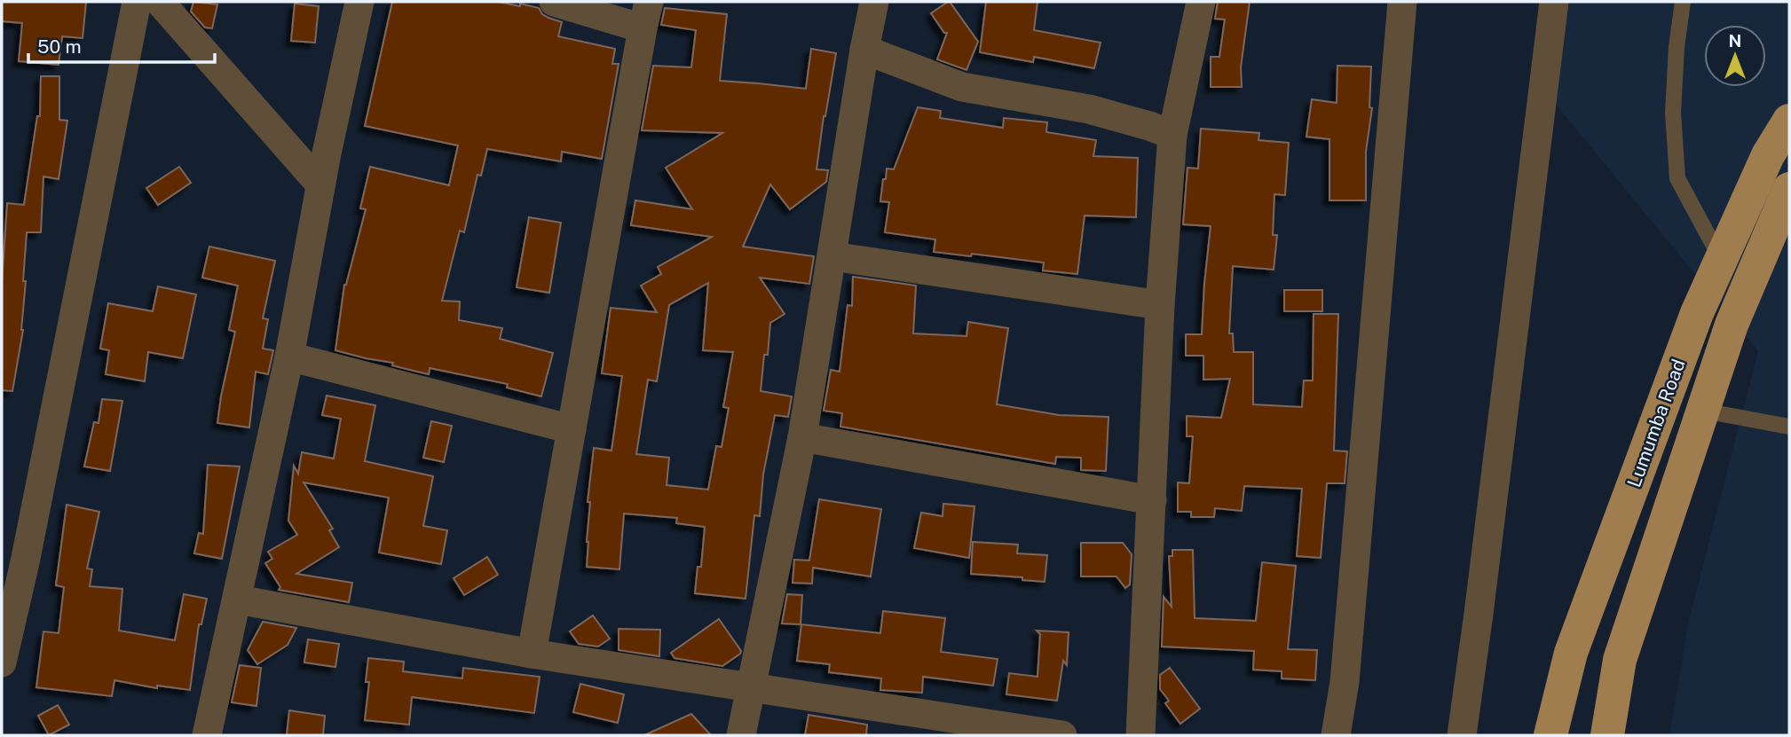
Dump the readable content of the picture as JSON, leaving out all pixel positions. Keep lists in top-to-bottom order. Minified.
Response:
{"streets":{"main road":["Lumumba Road"]},"scale_bar":"50 m","north":"top"}
